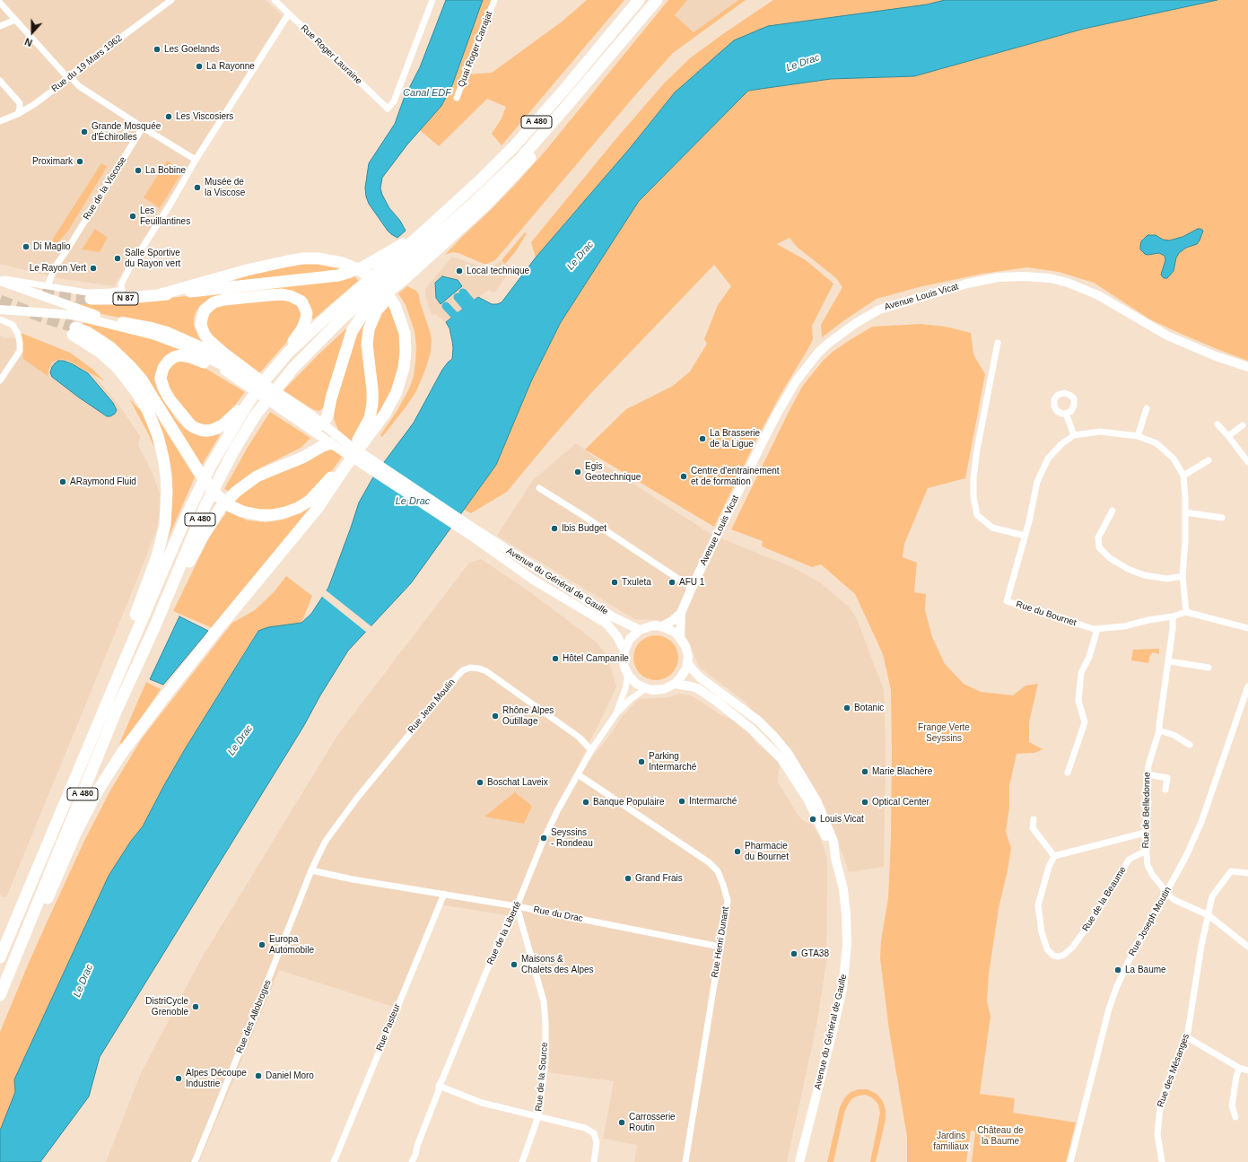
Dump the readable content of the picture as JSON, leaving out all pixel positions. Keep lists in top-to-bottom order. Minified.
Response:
{"streets":{"highway":["A 480","N 87"],"main road":["Avenue Louis Vicat","Avenue du Général de Gaulle"],"street":["Quai Roger Carrajat","Rue Roger Lauraine","Rue du 19 Mars 1962","Rue de la Viscose","Rue du Bournet","Rue Jean Moulin","Rue de Belledonne","Rue de la Beaume","Rue du Drac","Rue Joseph Moutin","Rue de la Liberté","Rue Henri Dunant","Rue des Allobroges","Rue Pasteur","Rue des Mésanges","Rue de la Source"]},"crossings":[["Avenue du Général de Gaulle","Rue de la Liberté"],["Rue du Bournet","Rue de Belledonne"],["Rue Jean Moulin","Rue du Drac"],["Rue Jean Moulin","Rue de la Liberté"],["Rue Jean Moulin","Rue des Allobroges"],["Rue de Belledonne","Rue de la Beaume"],["Rue de Belledonne","Rue Joseph Moutin"],["Rue de Belledonne","Rue des Mésanges"],["Rue du Drac","Rue de la Liberté"],["Rue du Drac","Rue Henri Dunant"],["Rue du Drac","Rue des Allobroges"],["Rue du Drac","Rue Pasteur"],["Rue du Drac","Rue de la Source"],["Rue de la Liberté","Rue Henri Dunant"],["Rue de la Liberté","Rue de la Source"]],"water":["Le Drac","Canal EDF"],"parks":["Frange Verte Seyssins","Château de la Baume","Jardins familiaux"],"places":["Les Goelands","La Rayonne","Les Viscosiers","Grande Mosquée d'Échirolles","Proximark","La Bobine","Musée de la Viscose","Les Feuillantines","Di Maglio","Salle Sportive du Rayon vert","Le Rayon Vert","Local technique","La Brasserie de la Ligue","Egis Geotechnique","Centre d'entrainement et de formation","ARaymond Fluid","Ibis Budget","Txuleta","AFU 1","Hôtel Campanile","Botanic","Rhône Alpes Outillage","Parking Intermarché","Marie Blachère","Boschat Laveix","Intermarché","Banque Populaire","Optical Center","Louis Vicat","Seyssins - Rondeau","Pharmacie du Bournet","Grand Frais","Europa Automobile","GTA38","Maisons & Chalets des Alpes","La Baume","DistriCycle Grenoble","Daniel Moro","Alpes Découpe Industrie","Carrosserie Routin"],"north":"bottom"}
